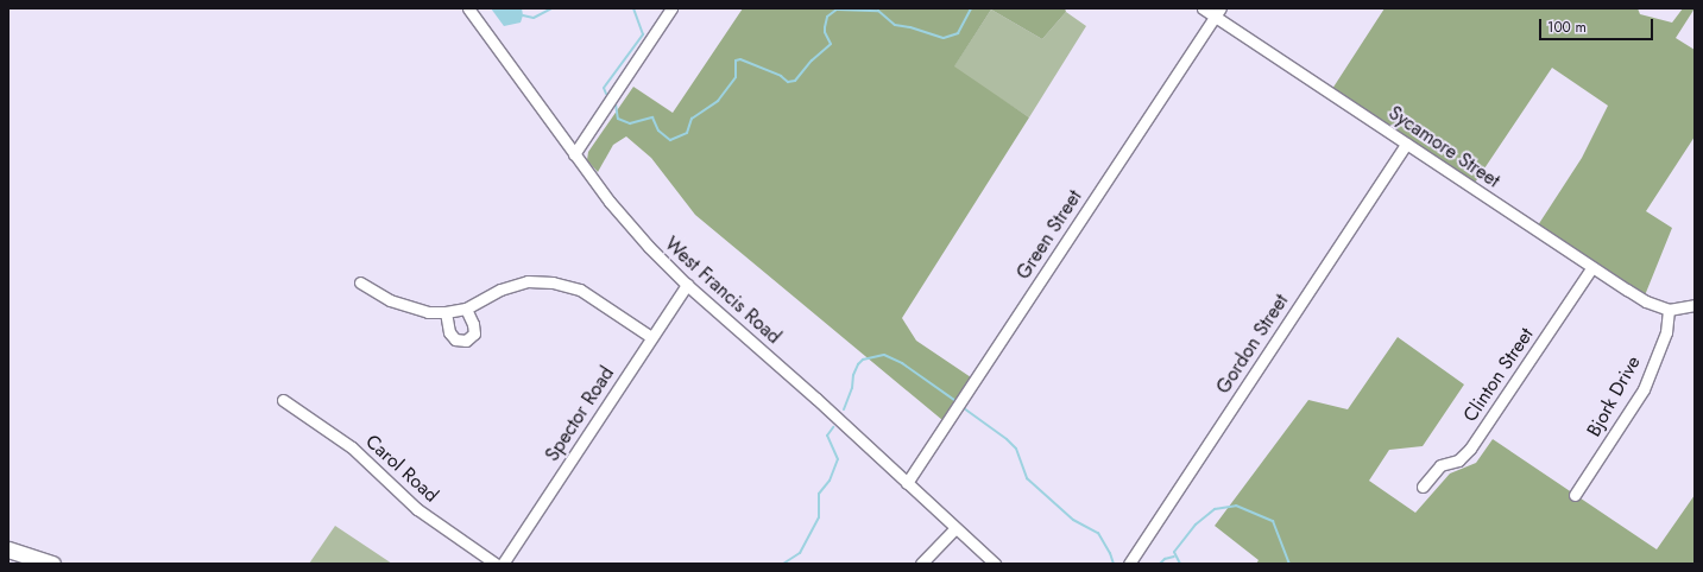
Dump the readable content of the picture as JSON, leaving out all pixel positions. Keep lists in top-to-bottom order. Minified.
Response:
{"streets":{"street":["Sycamore Street","Green Street","West Francis Road","Gordon Street","Clinton Street","Bjork Drive","Spector Road","Carol Road"]},"crossings":[["Sycamore Street","Green Street"],["Sycamore Street","Gordon Street"],["Sycamore Street","Clinton Street"],["Sycamore Street","Bjork Drive"],["Green Street","West Francis Road"],["West Francis Road","Spector Road"]],"scale_bar":"100 m"}
